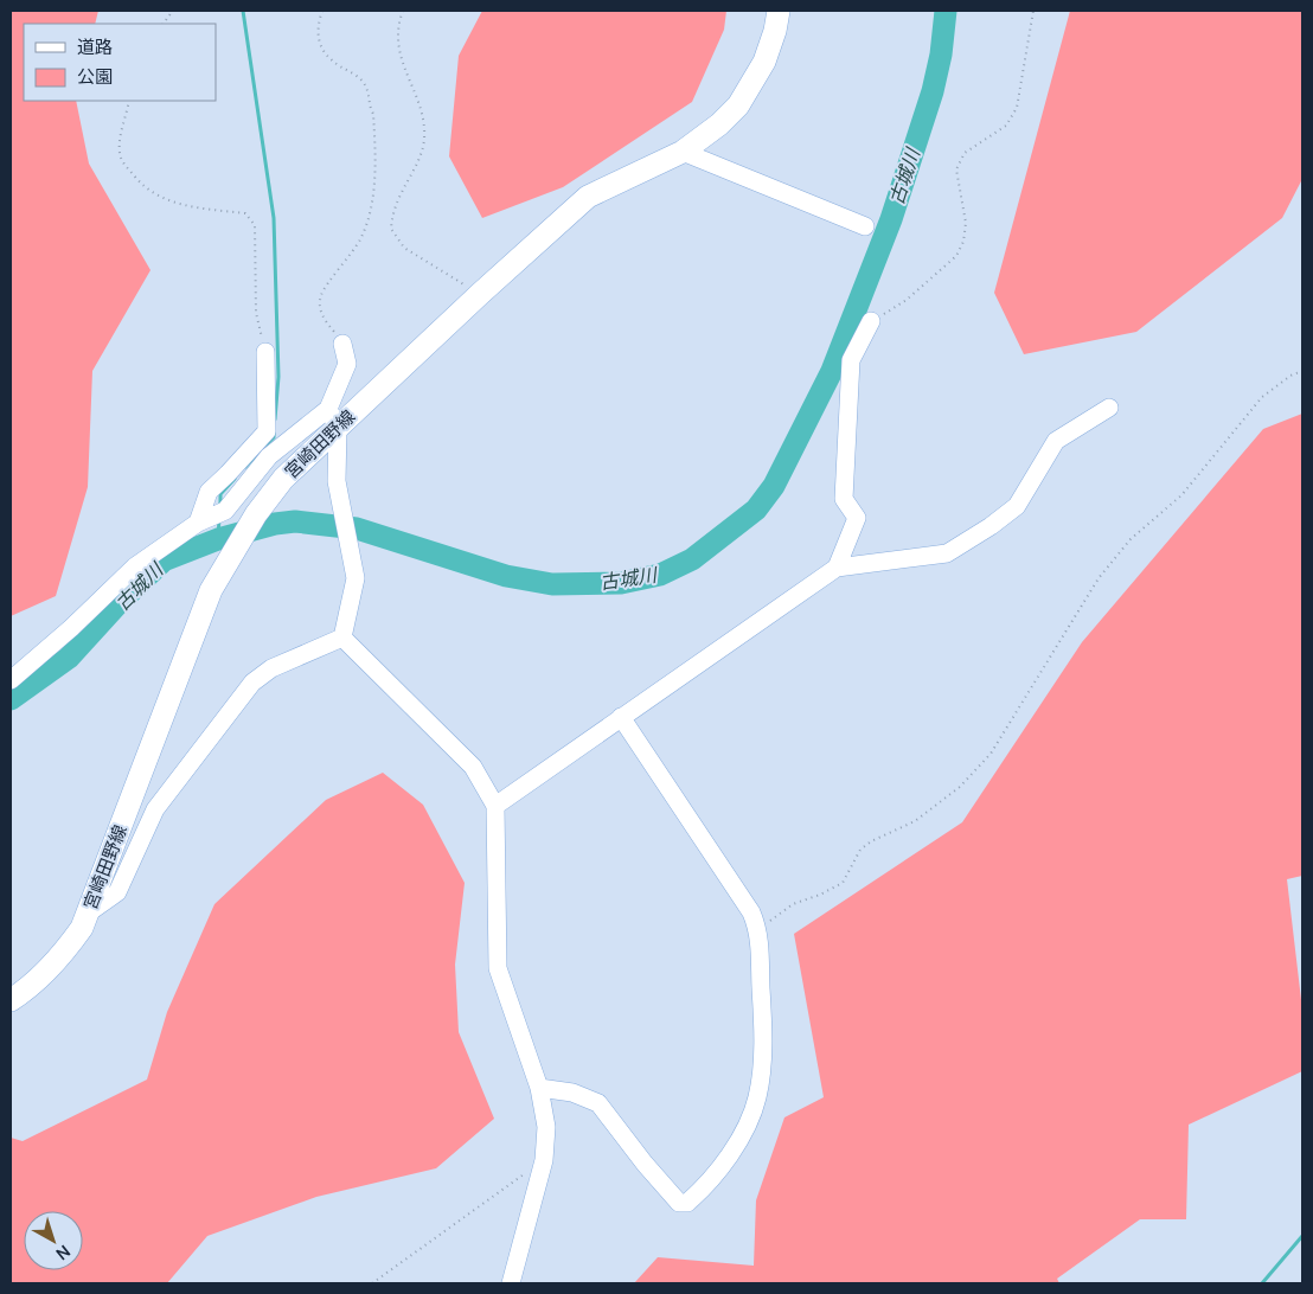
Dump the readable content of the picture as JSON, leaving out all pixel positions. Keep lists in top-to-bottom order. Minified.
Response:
{"streets":{"main road":["宮崎田野線"]},"water":["古城川"],"legend":["道路","公園"],"north":"bottom right"}
